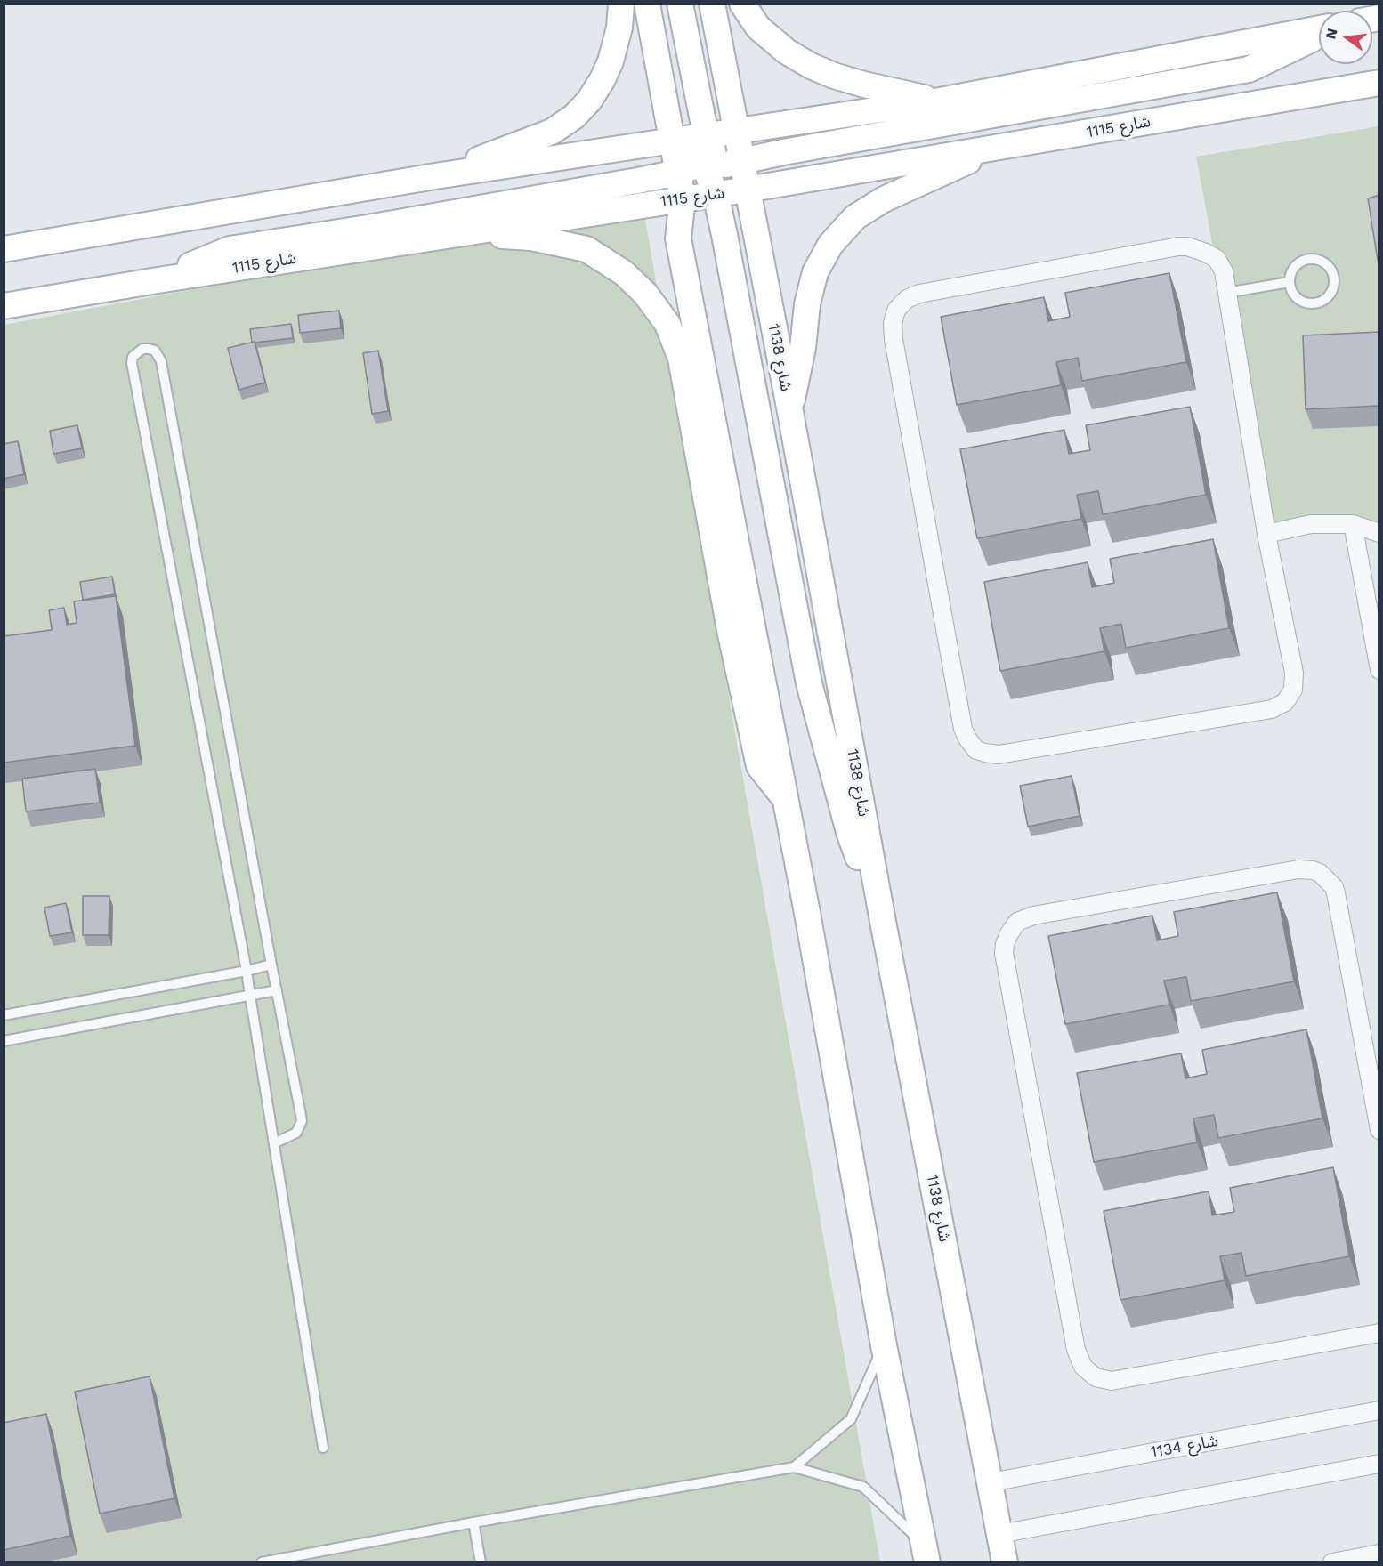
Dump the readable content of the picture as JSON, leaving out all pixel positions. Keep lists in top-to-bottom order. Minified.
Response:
{"streets":{"street":["شارع 1115","شارع 1138","شارع 1134"]},"crossings":[["شارع 1115","شارع 1138"],["شارع 1138","شارع 1134"]],"north":"left"}
